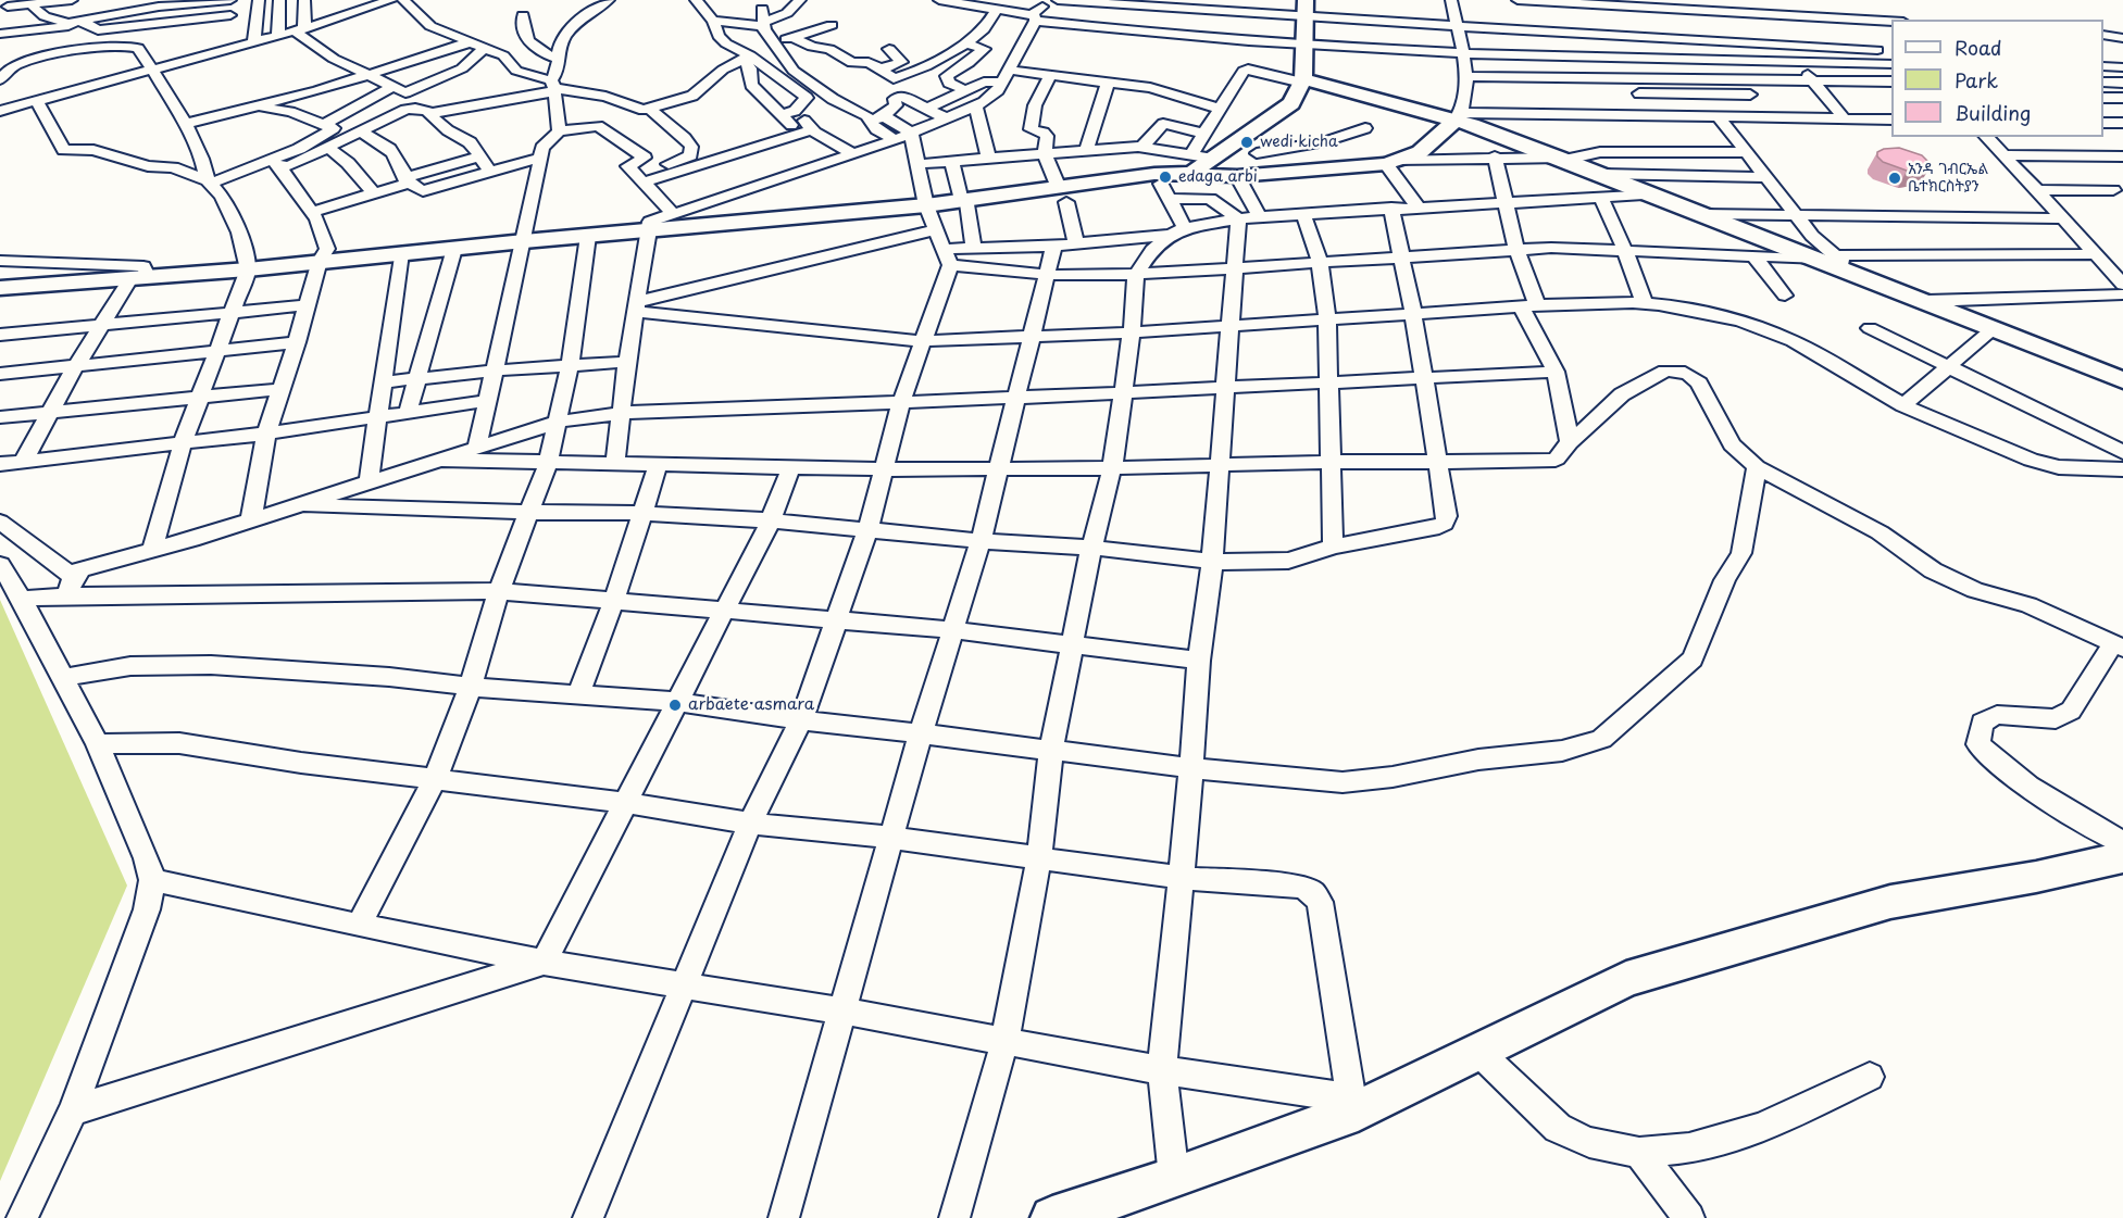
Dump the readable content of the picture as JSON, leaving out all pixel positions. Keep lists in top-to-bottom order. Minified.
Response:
{"places":["wedi kicha","edaga arbi","አንዳ ገብርኤል ቤተክርስትያን","arbaete asmara"],"legend":["Road","Park","Building"]}
